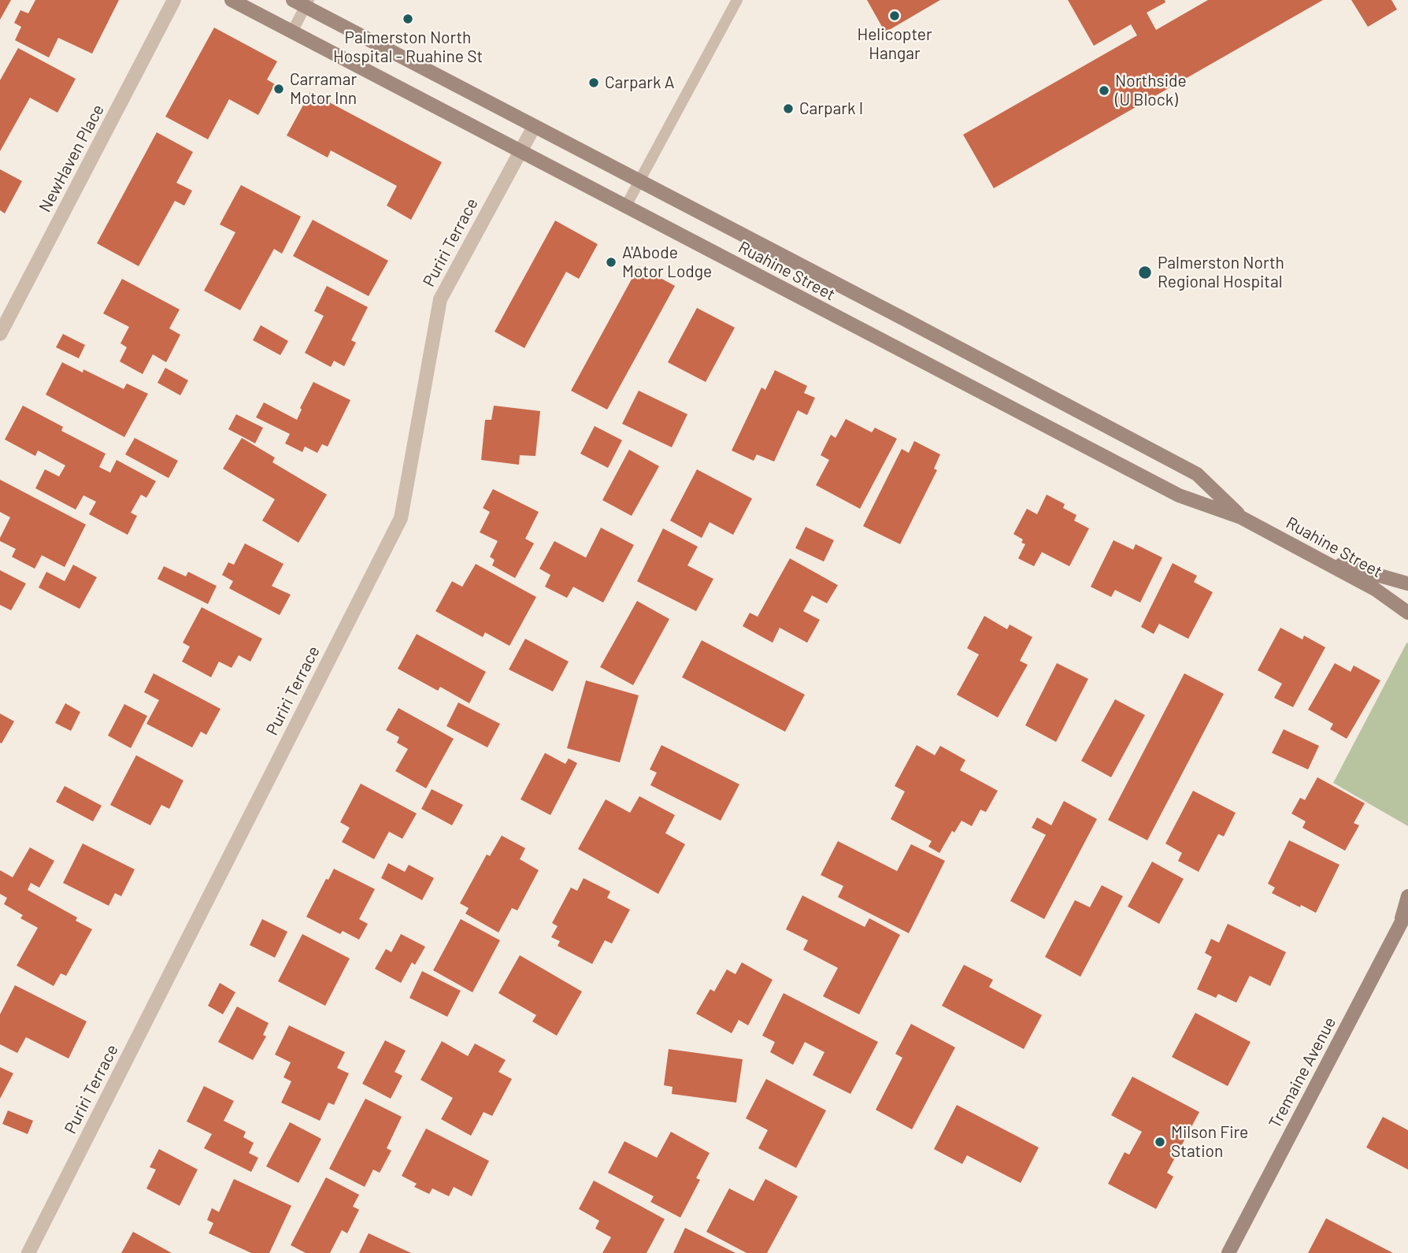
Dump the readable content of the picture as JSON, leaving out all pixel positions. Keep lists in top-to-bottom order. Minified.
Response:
{"streets":{"main road":["Ruahine Street","Tremaine Avenue"],"street":["NewHaven Place","Puriri Terrace"]},"crossings":[["Puriri Terrace","Ruahine Street"]],"places":["Helicopter Hangar","Palmerston North Hospital - Ruahine St","Carpark A","Carramar Motor Inn","Northside (U Block)","Carpark I","A'Abode Motor Lodge","Palmerston North Regional Hospital","Milson Fire Station"]}
